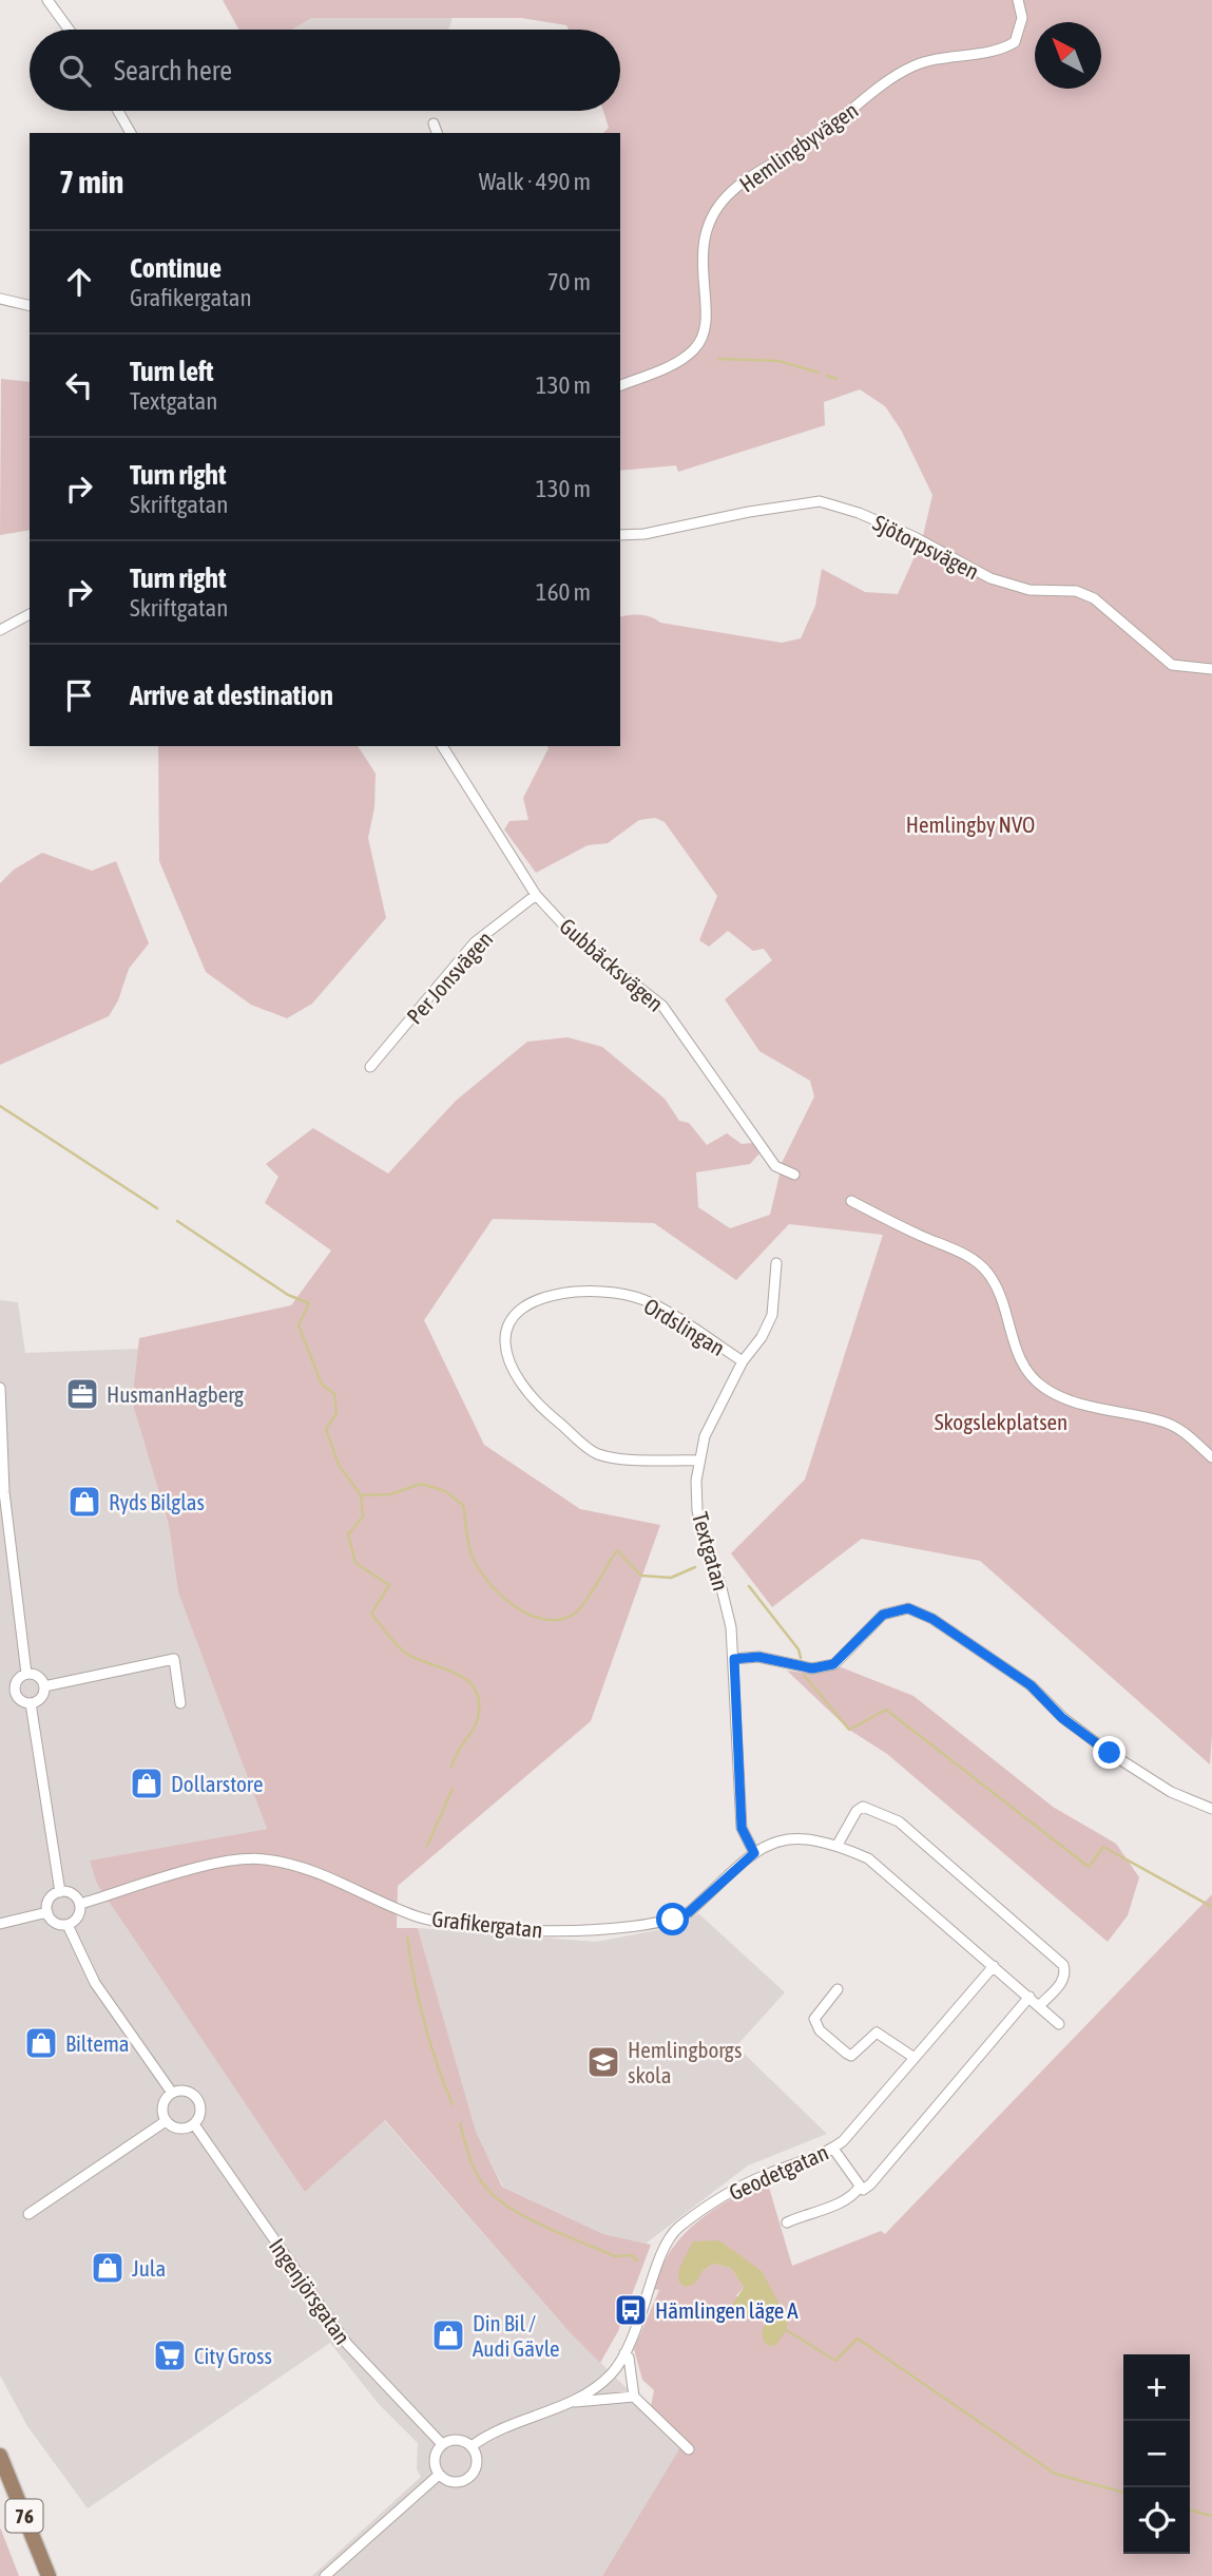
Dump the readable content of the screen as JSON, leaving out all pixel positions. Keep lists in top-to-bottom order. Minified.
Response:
{"streets":{"main road":["76"],"street":["Hemlingbyvägen","Sjötorpsvägen","Gubbäcksvägen","Per Jonsvägen","Ordslingan","Textgatan","Grafikergatan","Geodetgatan","Ingenjörsgatan"]},"crossings":[["Gubbäcksvägen","Per Jonsvägen"],["Ordslingan","Textgatan"],["Textgatan","Grafikergatan"],["Grafikergatan","Geodetgatan"],["Geodetgatan","Ingenjörsgatan"]],"parks":["Hemlingby NVO","Skogslekplatsen"],"places":{"office":["HusmanHagberg"],"shop":["Ryds Bilglas","Dollarstore","Biltema","Jula","Din Bil / Audi Gävle"],"school or university":["Hemlingborgs skola"],"bus stop":["Hämlingen läge A"],"supermarket":["City Gross"]},"north":"top left","page":{"search":"Search here","heading":["7 min","Walk · 490 m"],"list":[["Continue","Grafikergatan","70 m"],["Turn left","Textgatan","130 m"],["Turn right","Skriftgatan","130 m"],["Turn right","Skriftgatan","160 m"],"Arrive at destination"],"map_buttons":["+","−"]}}
